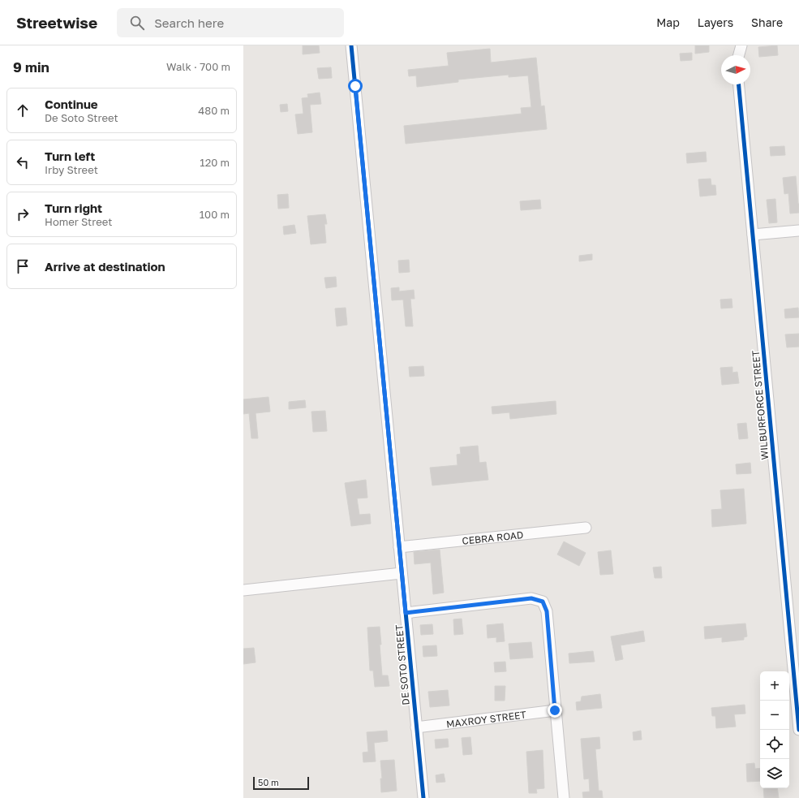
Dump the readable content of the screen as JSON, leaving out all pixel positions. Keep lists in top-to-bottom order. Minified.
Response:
{"streets":{"street":["WILBURFORCE STREET","CEBRA ROAD","DE SOTO STREET","MAXROY STREET"]},"crossings":[["CEBRA ROAD","DE SOTO STREET"],["DE SOTO STREET","MAXROY STREET"]],"scale_bar":"50 m","north":"right","page":{"header":"Streetwise","search":"Search here","nav":["Map","Layers","Share"],"heading":["9 min","Walk · 700 m"],"list":[["Continue","De Soto Street","480 m"],["Turn left","Irby Street","120 m"],["Turn right","Homer Street","100 m"],"Arrive at destination"],"map_buttons":["+","−"],"scale":"50 m"}}
